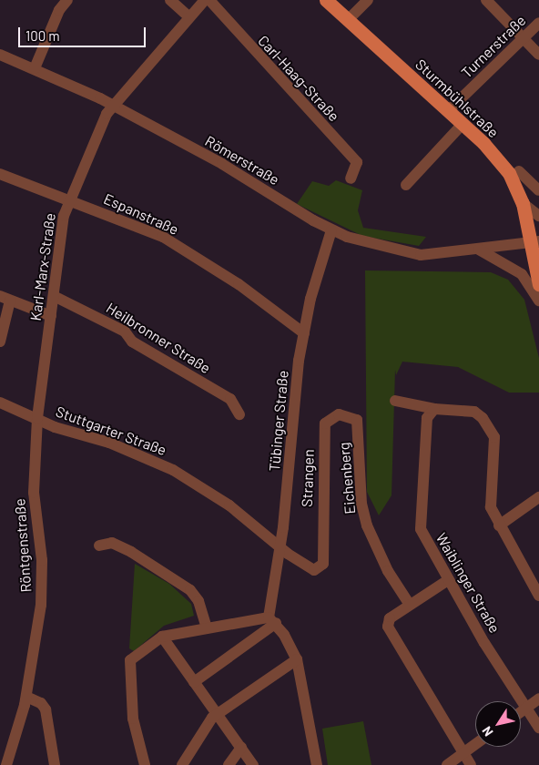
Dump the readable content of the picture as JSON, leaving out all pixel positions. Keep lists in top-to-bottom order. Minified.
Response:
{"streets":{"main road":["Sturmbühlstraße"],"street":["Turnerstraße","Carl-Haag-Straße","Römerstraße","Espanstraße","Karl-Marx-Straße","Heilbronner Straße","Tübinger Straße","Stuttgarter Straße","Strangen","Eichenberg","Röntgenstraße","Waiblinger Straße"]},"crossings":[["Turnerstraße","Sturmbühlstraße"],["Sturmbühlstraße","Römerstraße"],["Römerstraße","Karl-Marx-Straße"],["Römerstraße","Tübinger Straße"],["Espanstraße","Karl-Marx-Straße"],["Espanstraße","Tübinger Straße"],["Karl-Marx-Straße","Heilbronner Straße"],["Karl-Marx-Straße","Stuttgarter Straße"],["Karl-Marx-Straße","Röntgenstraße"],["Tübinger Straße","Stuttgarter Straße"],["Stuttgarter Straße","Strangen"],["Stuttgarter Straße","Röntgenstraße"],["Strangen","Eichenberg"]],"scale_bar":"100 m","north":"bottom left"}
